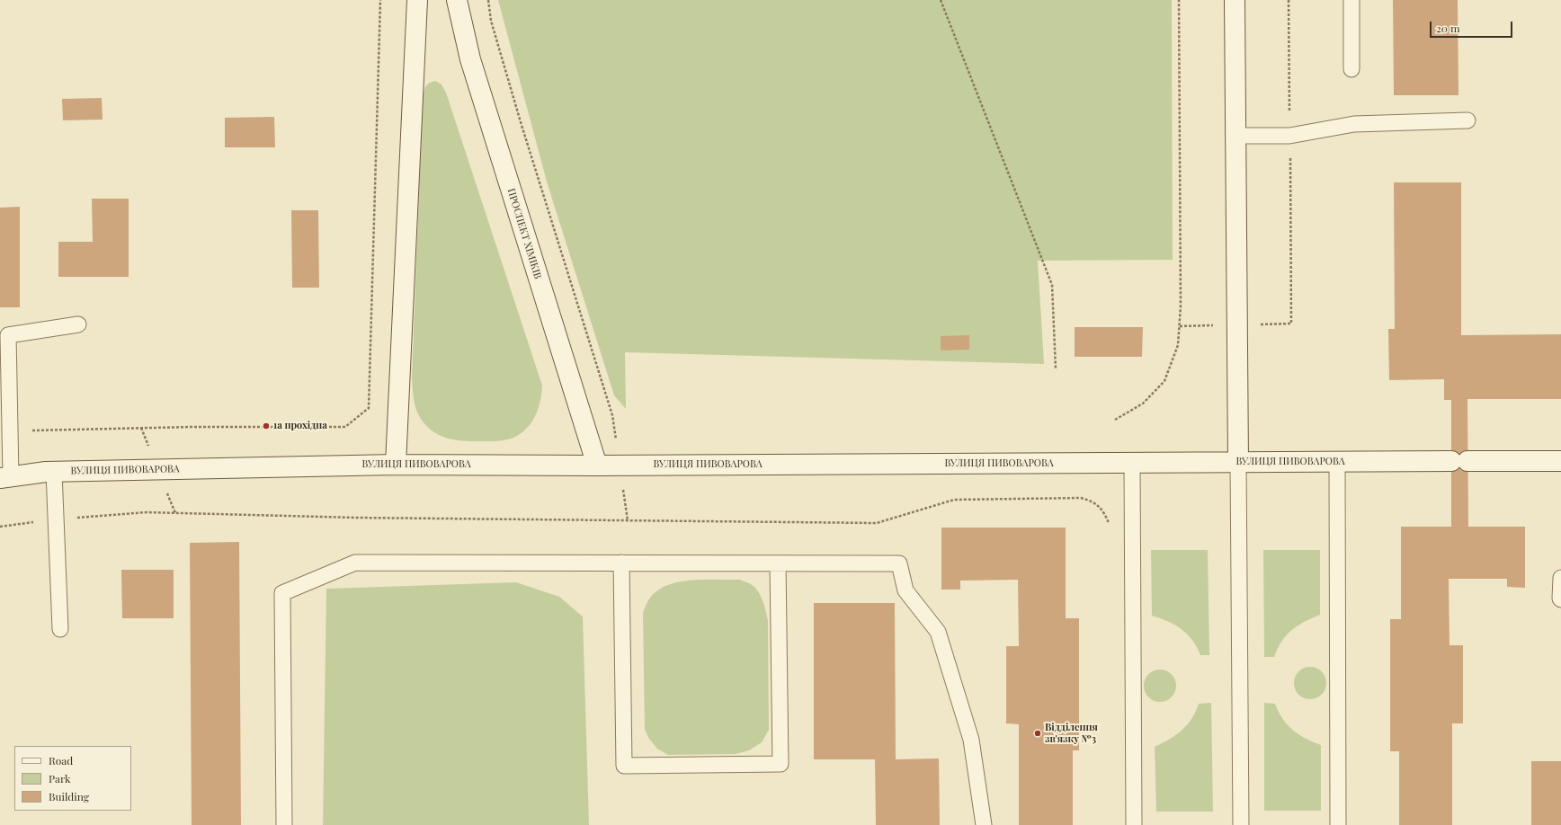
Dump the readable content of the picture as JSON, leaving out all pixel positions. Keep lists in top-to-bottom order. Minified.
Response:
{"streets":{"street":["ПРОСПЕКТ ХІМІКІВ","ВУЛИЦЯ ПИВОВАРОВА"]},"crossings":[["ПРОСПЕКТ ХІМІКІВ","ВУЛИЦЯ ПИВОВАРОВА"]],"places":["1а прохідна","Відділення зв'язку №3"],"legend":["Road","Park","Building"],"scale_bar":"20 m"}
